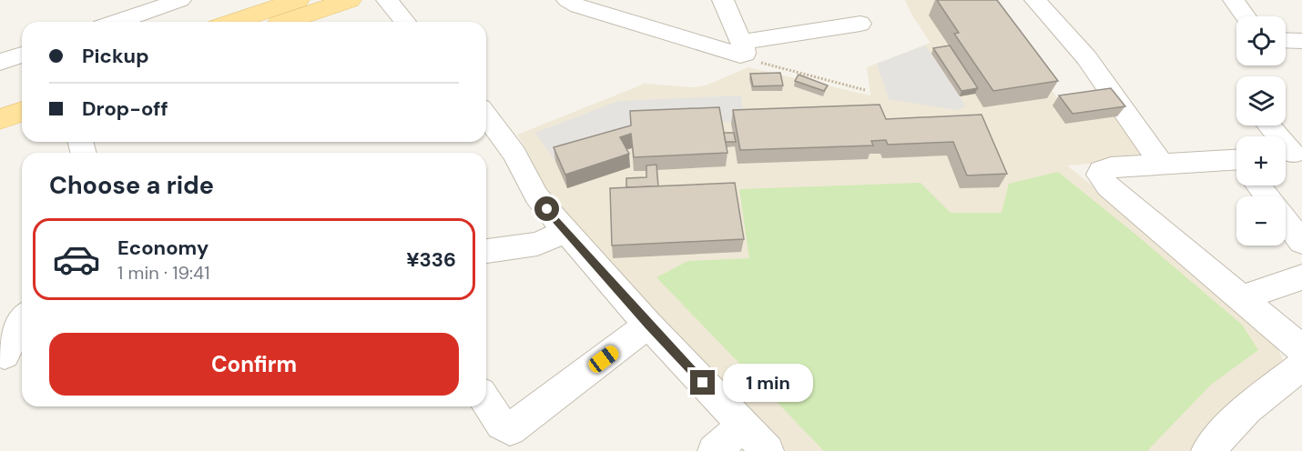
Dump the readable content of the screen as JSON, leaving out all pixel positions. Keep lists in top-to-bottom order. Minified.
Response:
{"page":{"map_buttons":["+","−"],"banner":["Pickup","Drop-off"],"heading":"Choose a ride","list":[{"name":"Economy","note":"1 min · 19:41","value":"¥336"}],"buttons":"Confirm","bubble":"1 min"}}
